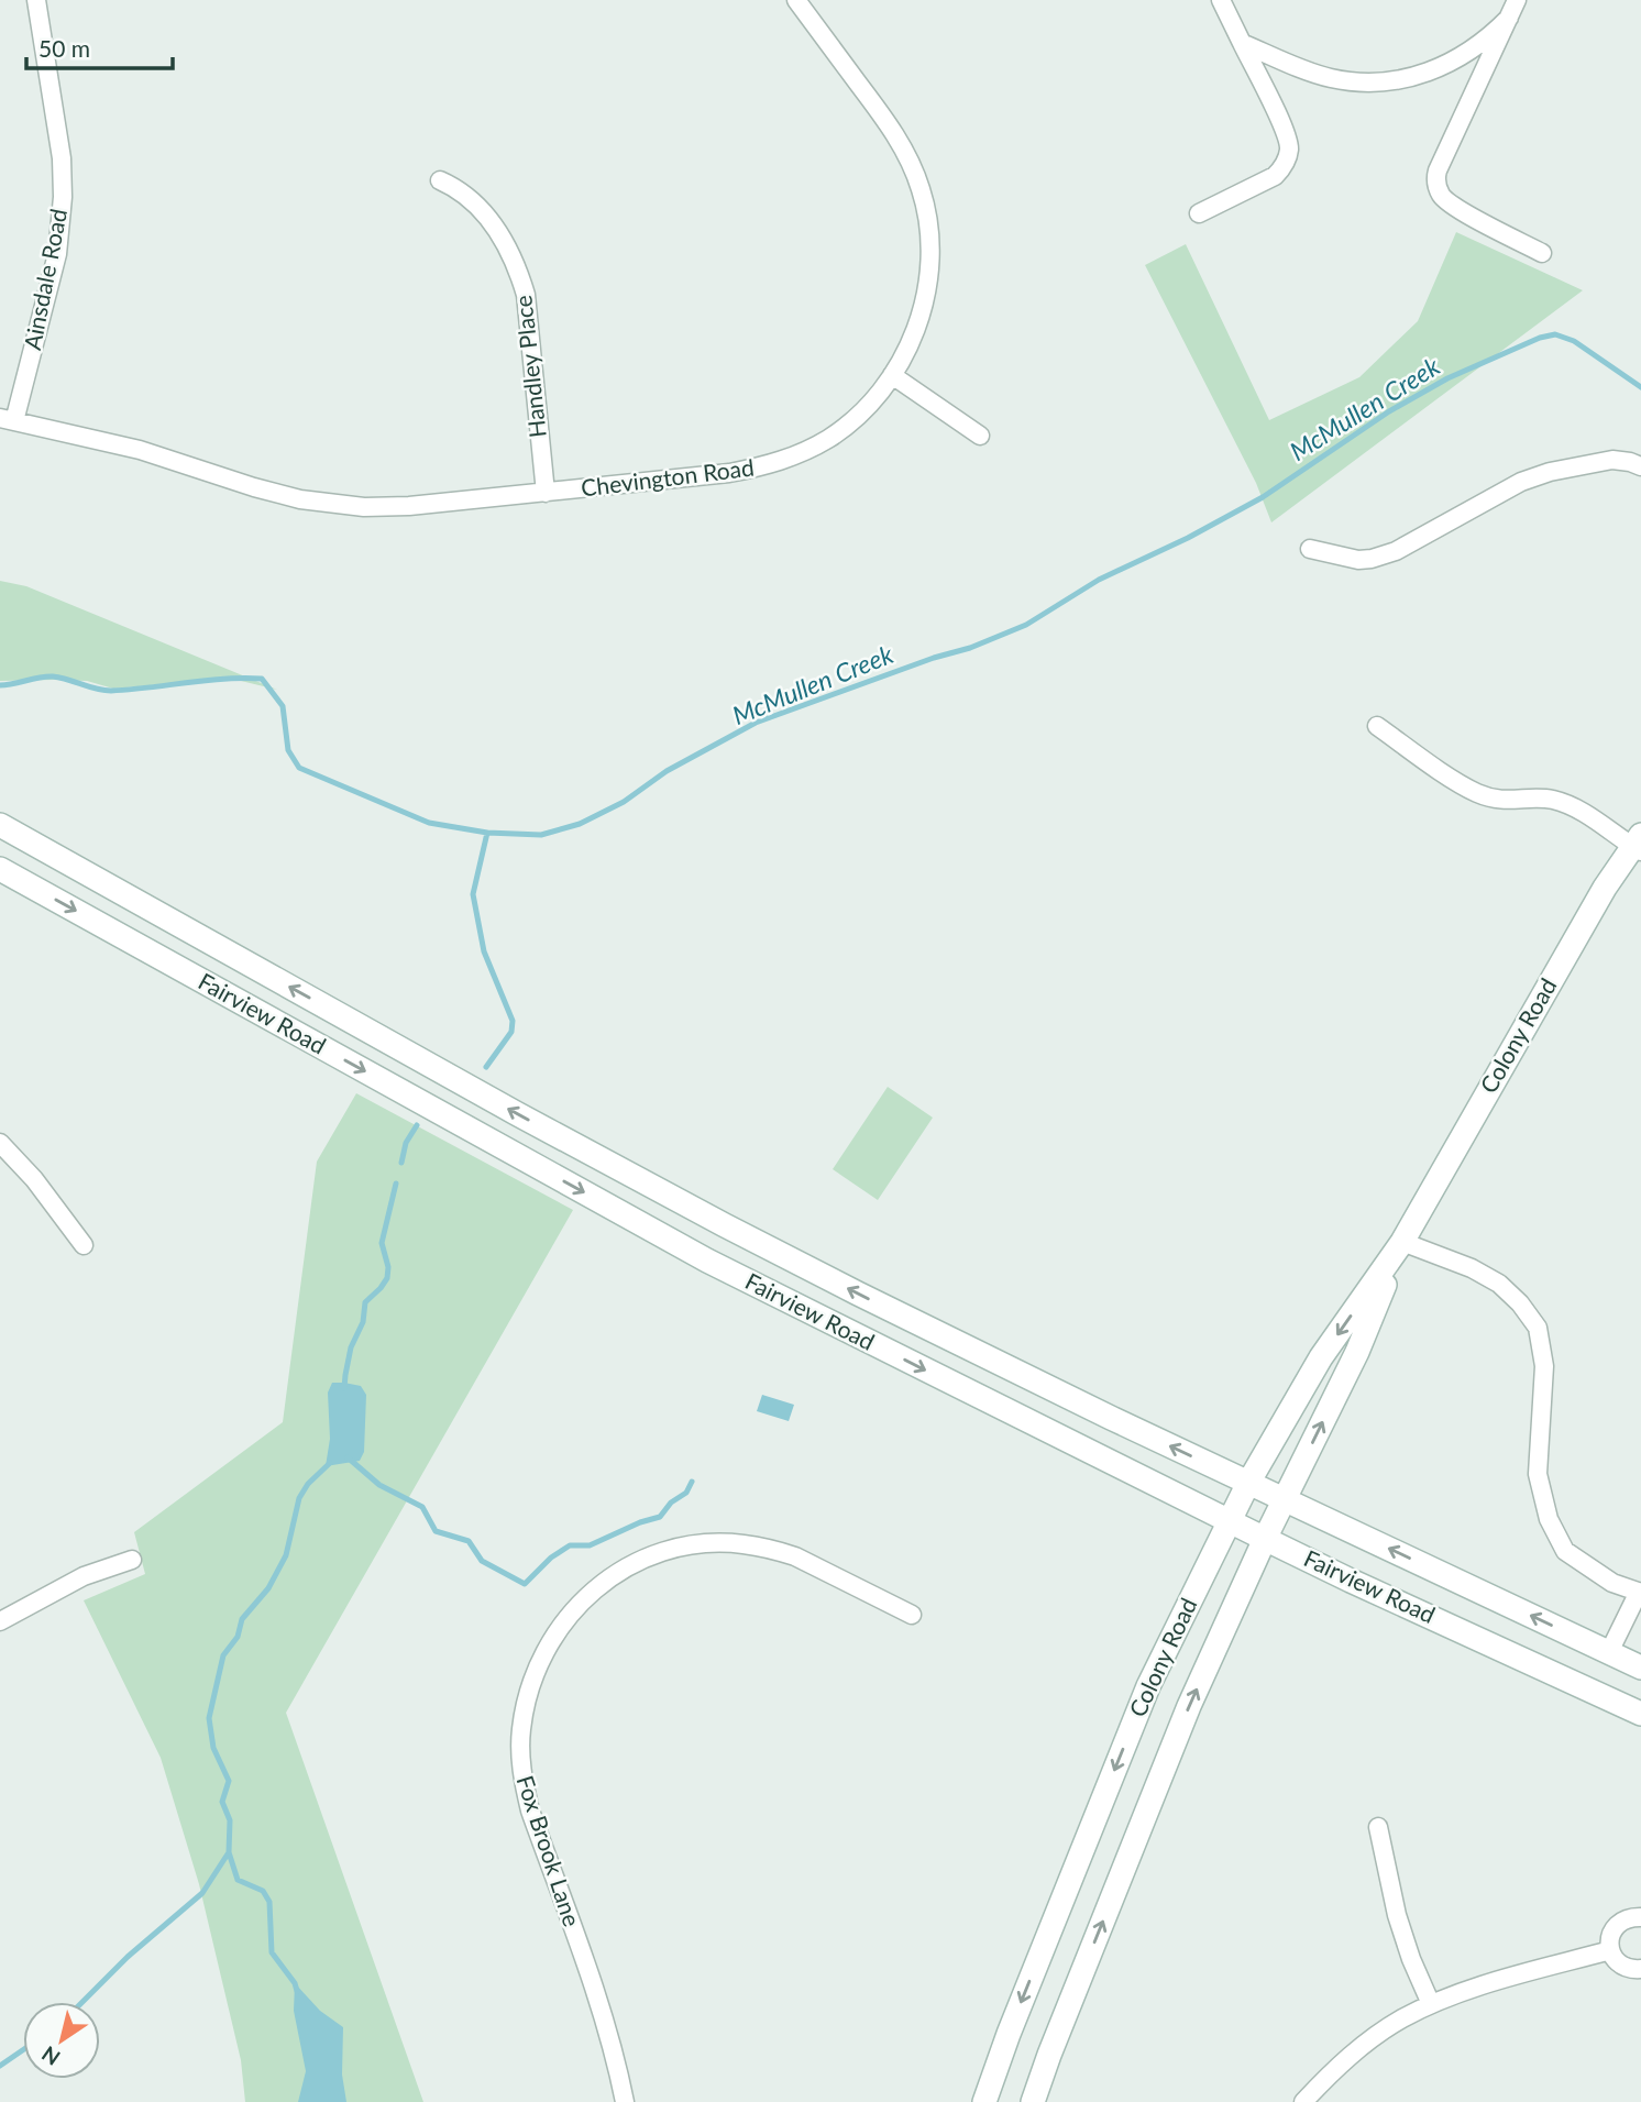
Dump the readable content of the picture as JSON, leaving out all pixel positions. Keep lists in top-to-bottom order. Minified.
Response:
{"streets":{"main road":["Fairview Road","Colony Road"],"street":["Ainsdale Road","Handley Place","Chevington Road","Fox Brook Lane"]},"crossings":[["Ainsdale Road","Chevington Road"],["Handley Place","Chevington Road"],["Fairview Road","Colony Road"]],"water":["McMullen Creek"],"scale_bar":"50 m","north":"bottom left"}
